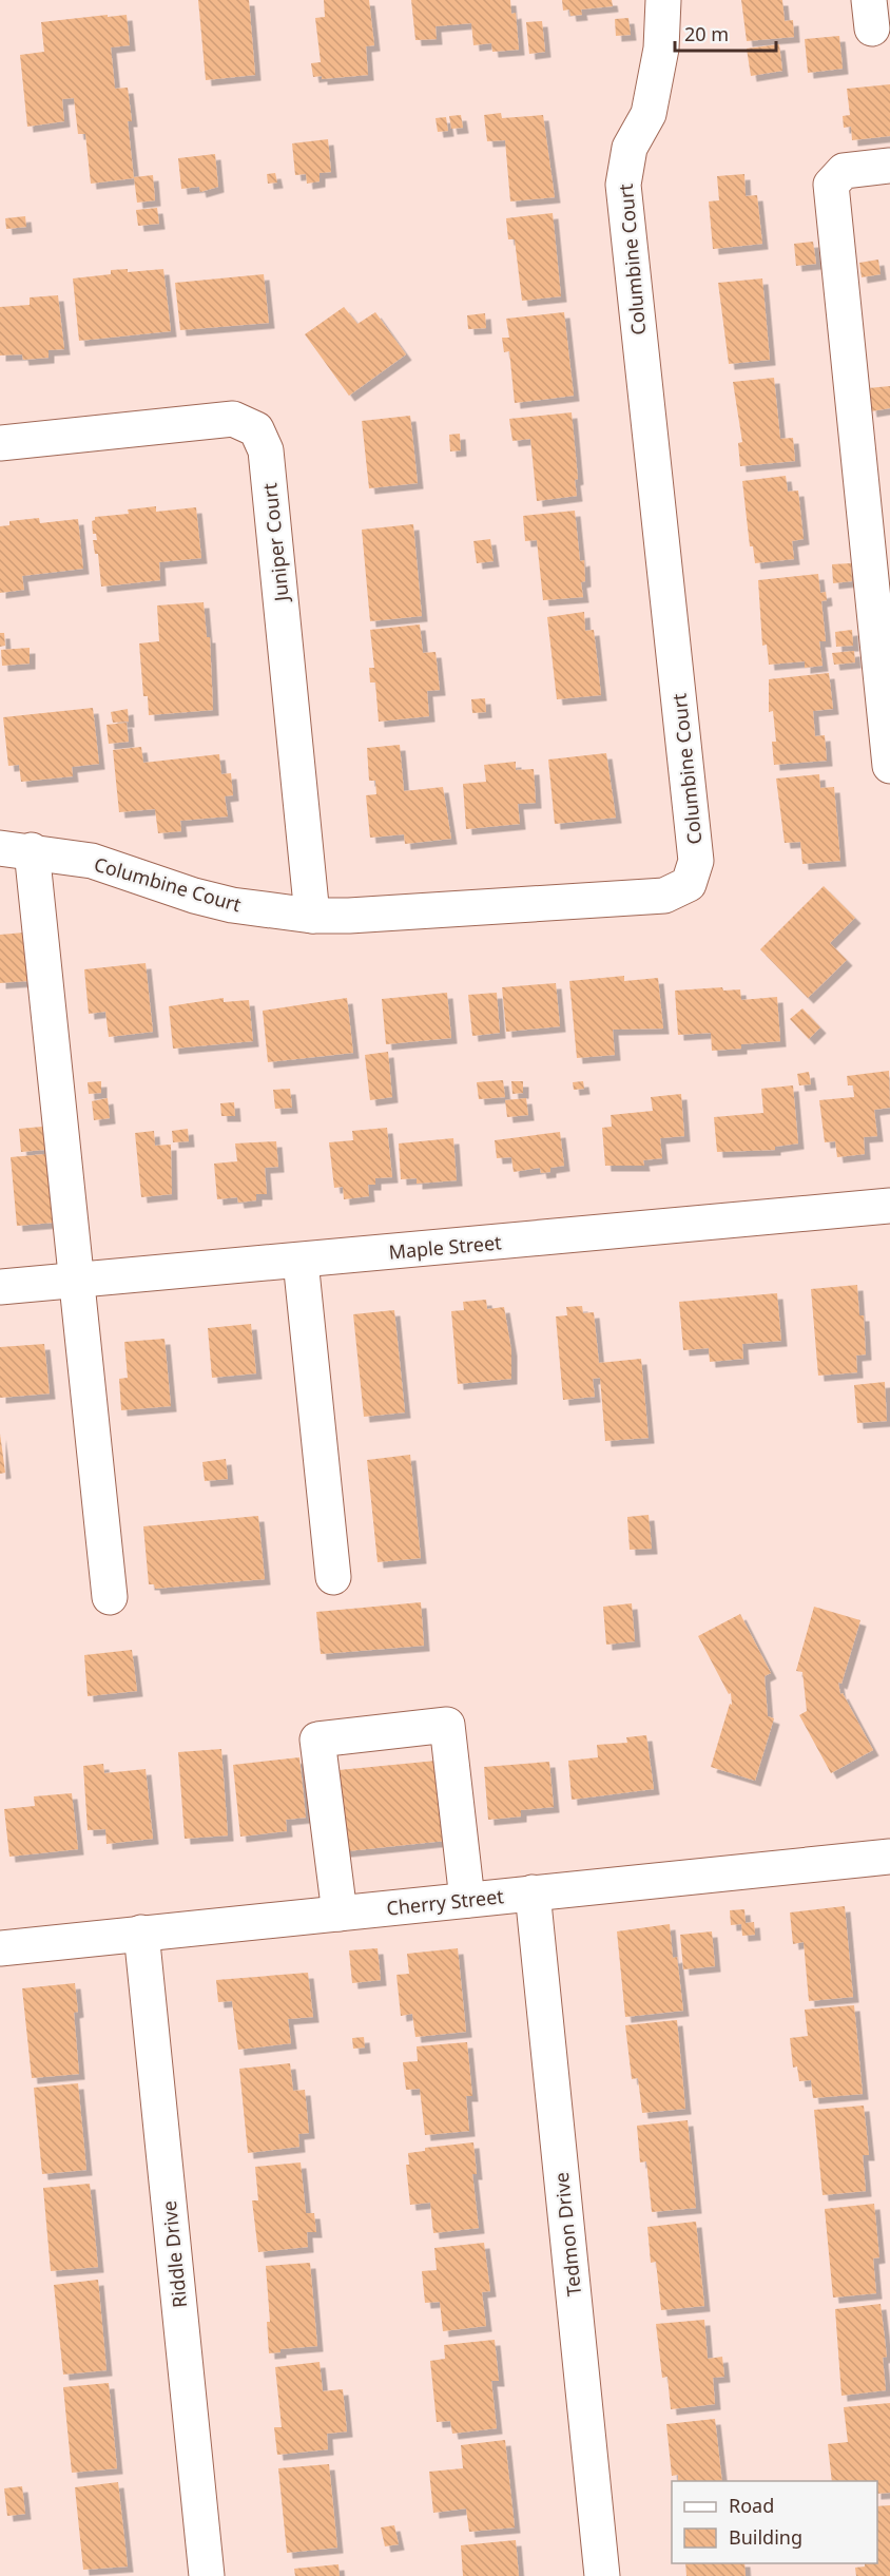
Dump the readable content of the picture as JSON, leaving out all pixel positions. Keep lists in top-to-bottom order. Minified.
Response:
{"streets":{"street":["Columbine Court","Juniper Court","Maple Street","Cherry Street","Tedmon Drive","Riddle Drive"]},"crossings":[["Columbine Court","Juniper Court"],["Cherry Street","Tedmon Drive"],["Cherry Street","Riddle Drive"]],"legend":["Road","Building"],"scale_bar":"20 m"}
